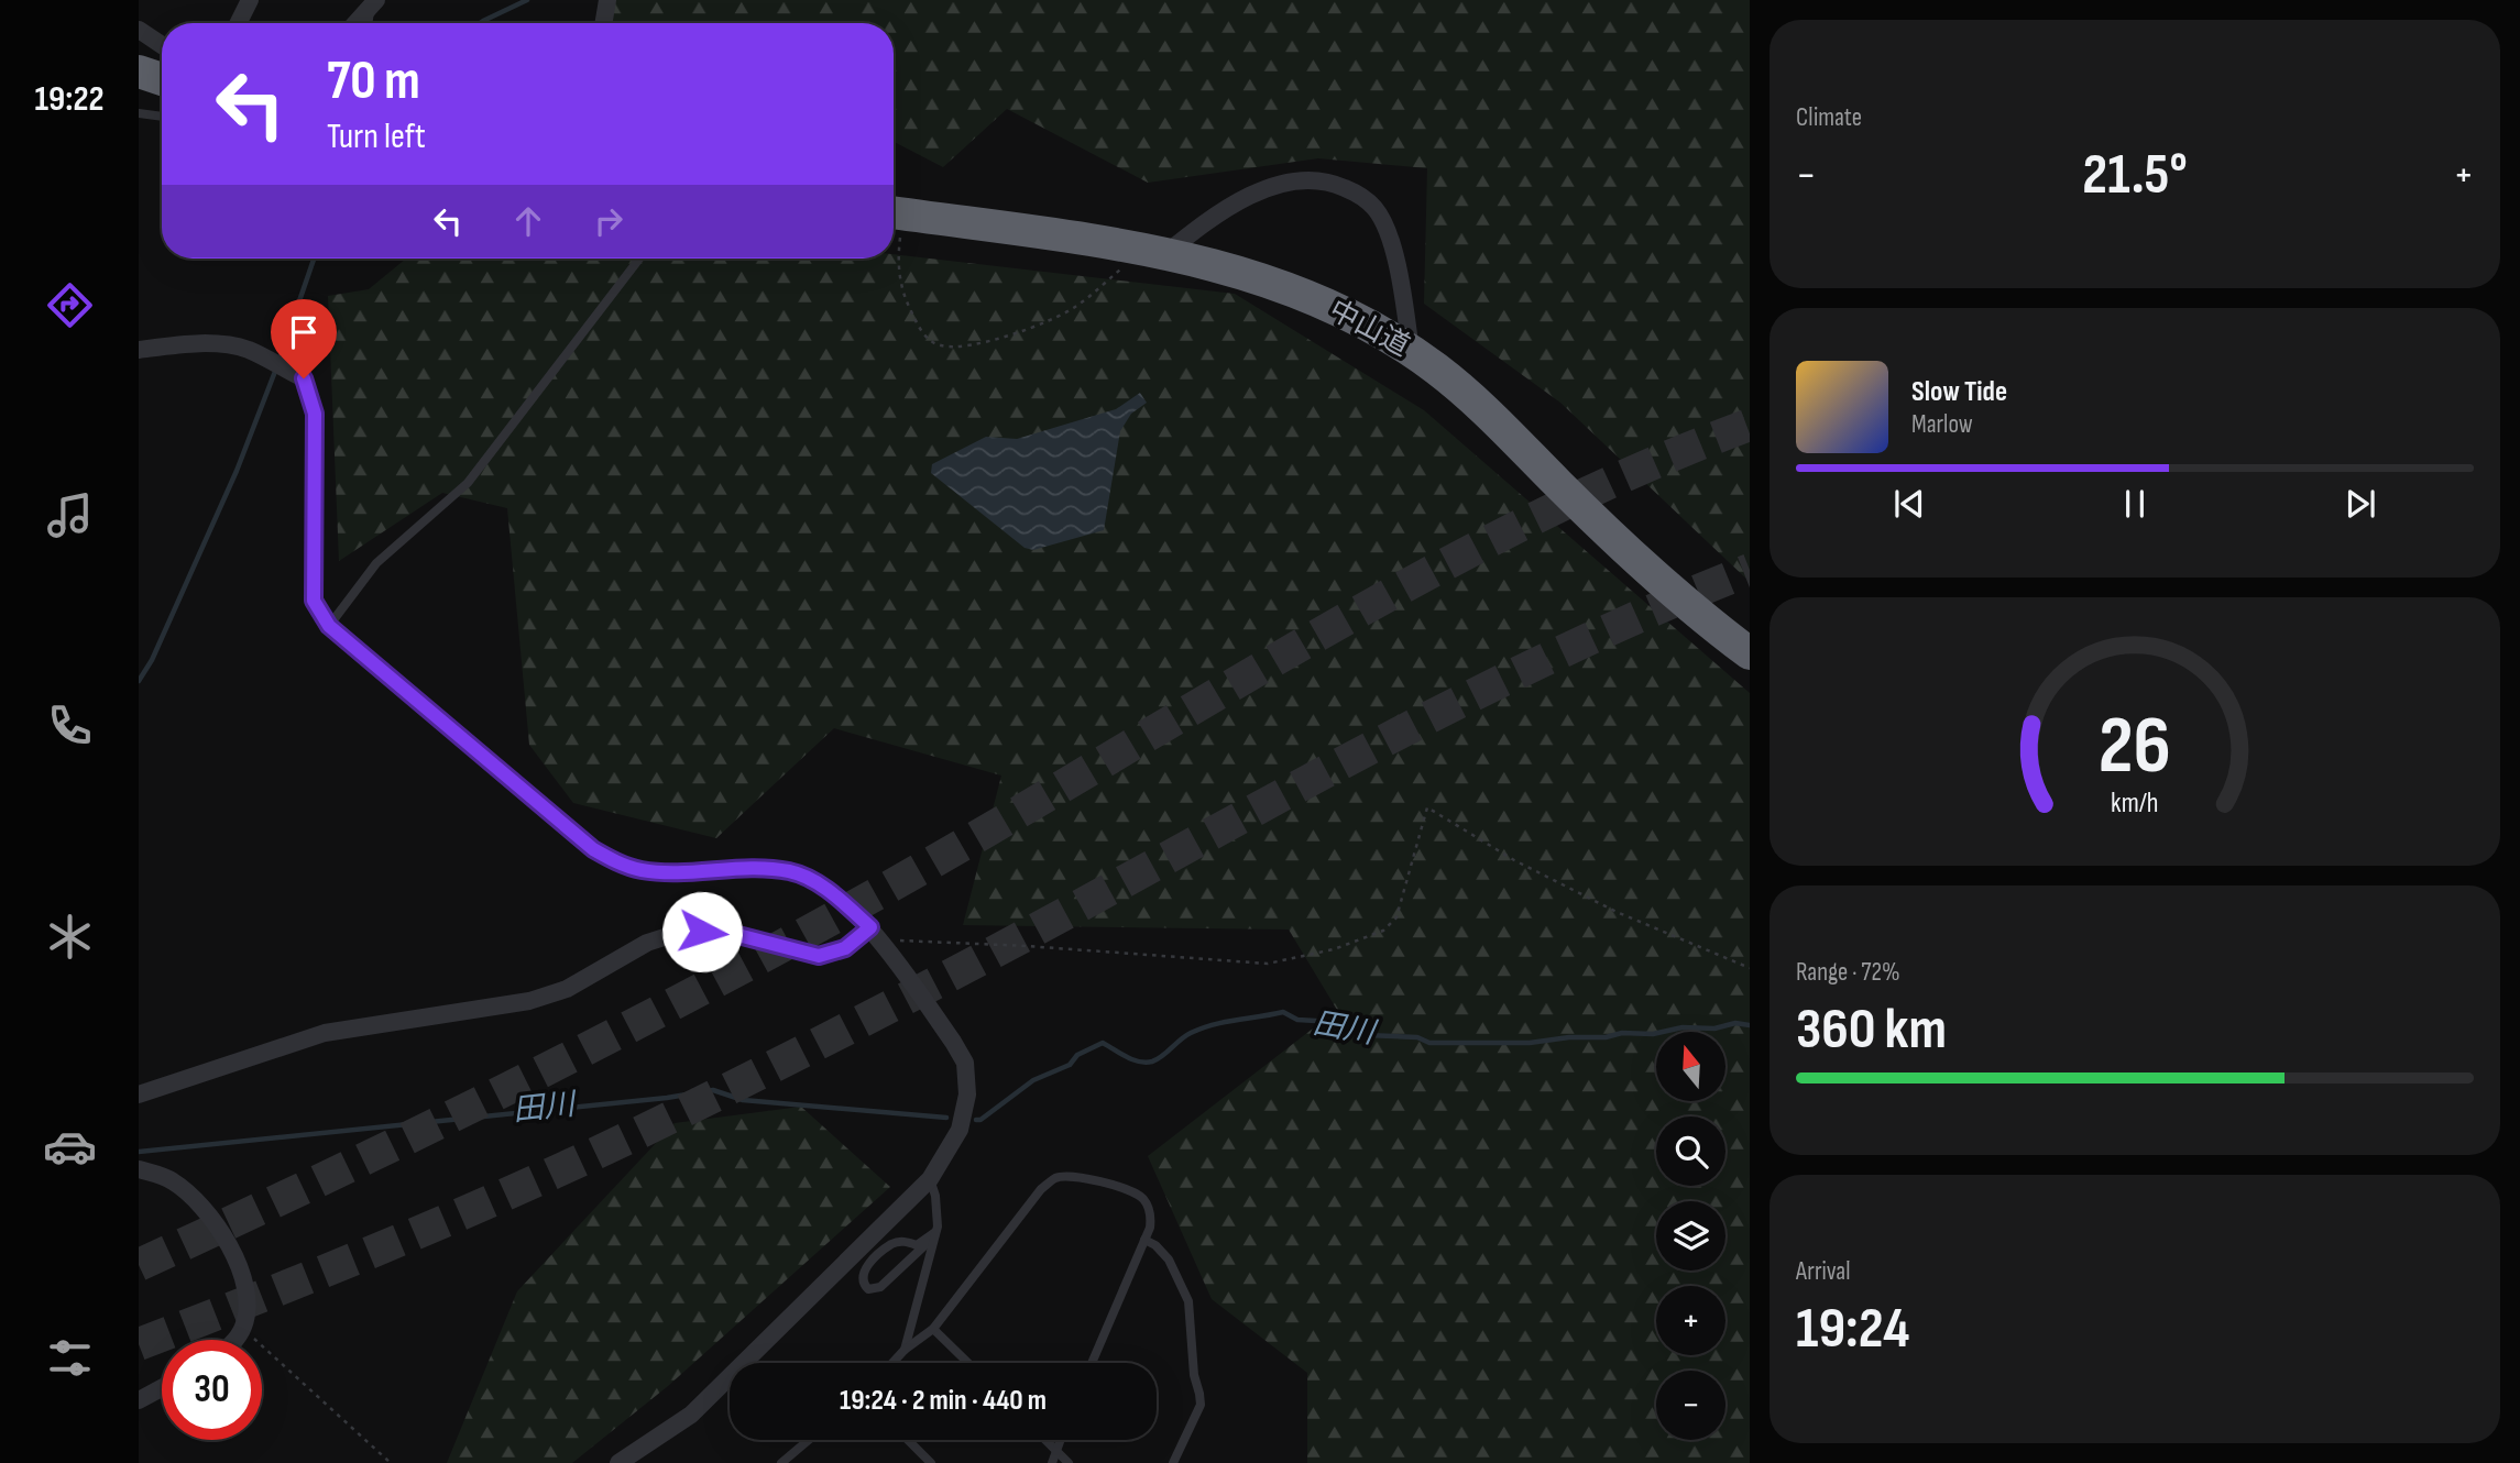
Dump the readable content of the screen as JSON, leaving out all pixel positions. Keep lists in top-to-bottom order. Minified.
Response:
{"streets":{"highway":["中山道"]},"water":["田川"],"north":"top","page":{"tabs":"19:22","tile":["Climate",["Range · 72%","360 km"],["Arrival","19:24"]],"turn":["70 m","Turn left"],"heat":["−","21.5°","+"],"song":["Slow Tide","Marlow"],"map_buttons":["+","−"],"limit":"30","trip":"19:24 · 2 min · 440 m","gauge":["26","km/h"]}}
